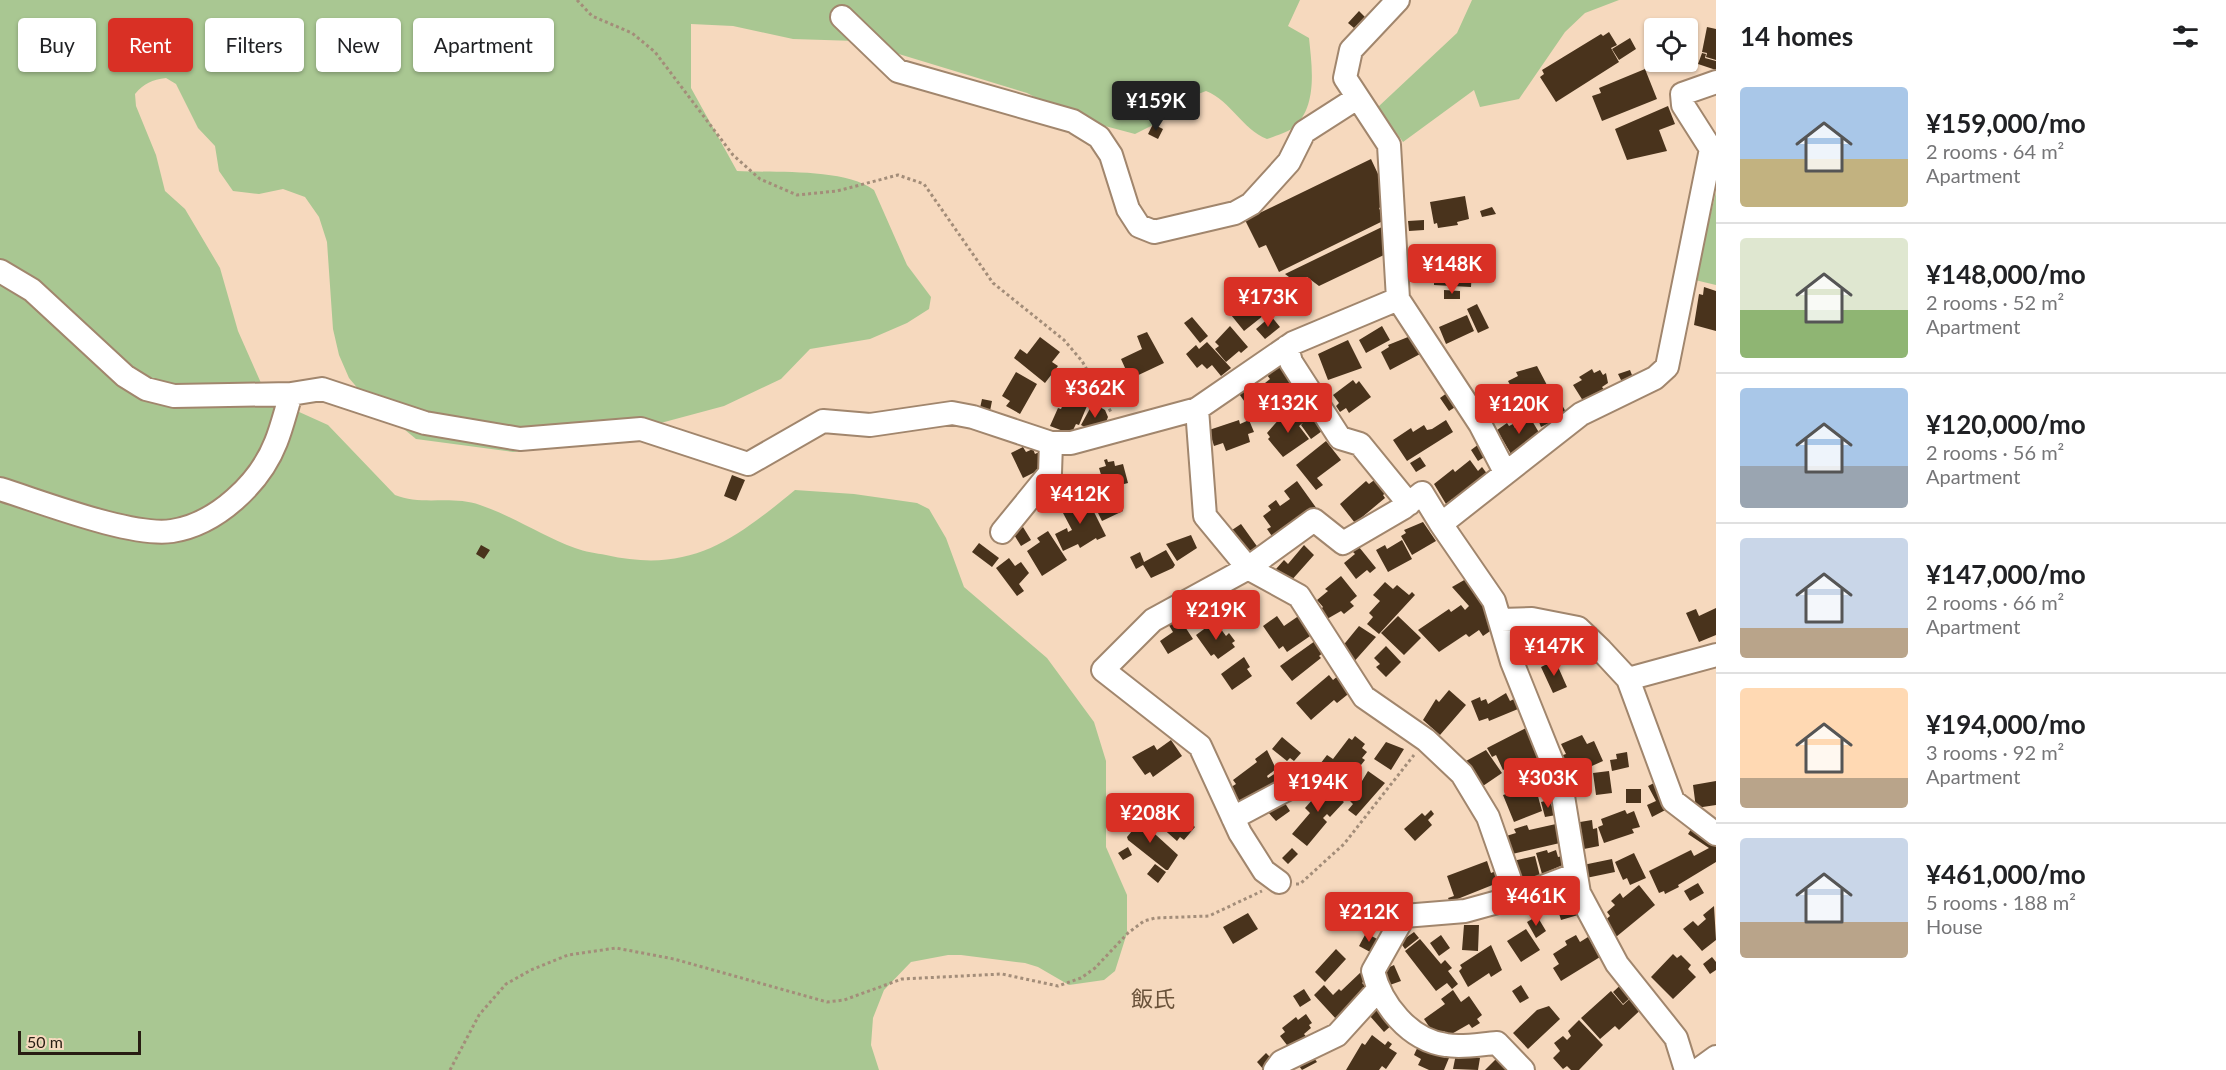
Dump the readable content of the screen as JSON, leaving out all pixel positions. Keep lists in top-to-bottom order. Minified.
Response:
{"districts":["飯氏"],"scale_bar":"50 m","page":{"heading":"14 homes","chip":["Buy","Rent","Filters","New","Apartment"],"list":[{"name":"¥159,000/mo","note":"2 rooms · 64 m² · Apartment"},{"name":"¥148,000/mo","note":"2 rooms · 52 m² · Apartment"},{"name":"¥120,000/mo","note":"2 rooms · 56 m² · Apartment"},{"name":"¥147,000/mo","note":"2 rooms · 66 m² · Apartment"},{"name":"¥194,000/mo","note":"3 rooms · 92 m² · Apartment"},{"name":"¥461,000/mo","note":"5 rooms · 188 m² · House"}],"price":["¥159K","¥148K","¥173K","¥362K","¥132K","¥120K","¥412K","¥219K","¥147K","¥303K","¥194K","¥208K","¥461K","¥212K"],"scale":"50 m"}}
